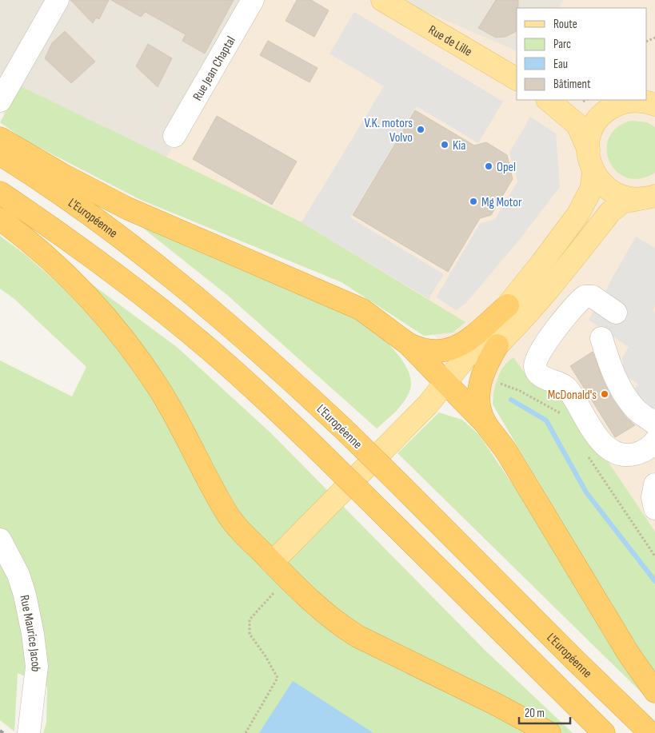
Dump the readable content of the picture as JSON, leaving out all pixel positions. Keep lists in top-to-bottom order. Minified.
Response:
{"streets":{"highway":["L'Européenne"],"main road":["Rue de Lille"],"street":["Rue Jean Chaptal","Rue Maurice Jacob"]},"places":["V.K. motors Volvo","Kia","Opel","Mg Motor","McDonald's"],"legend":["Route","Parc","Eau","Bâtiment"],"scale_bar":"20 m"}
